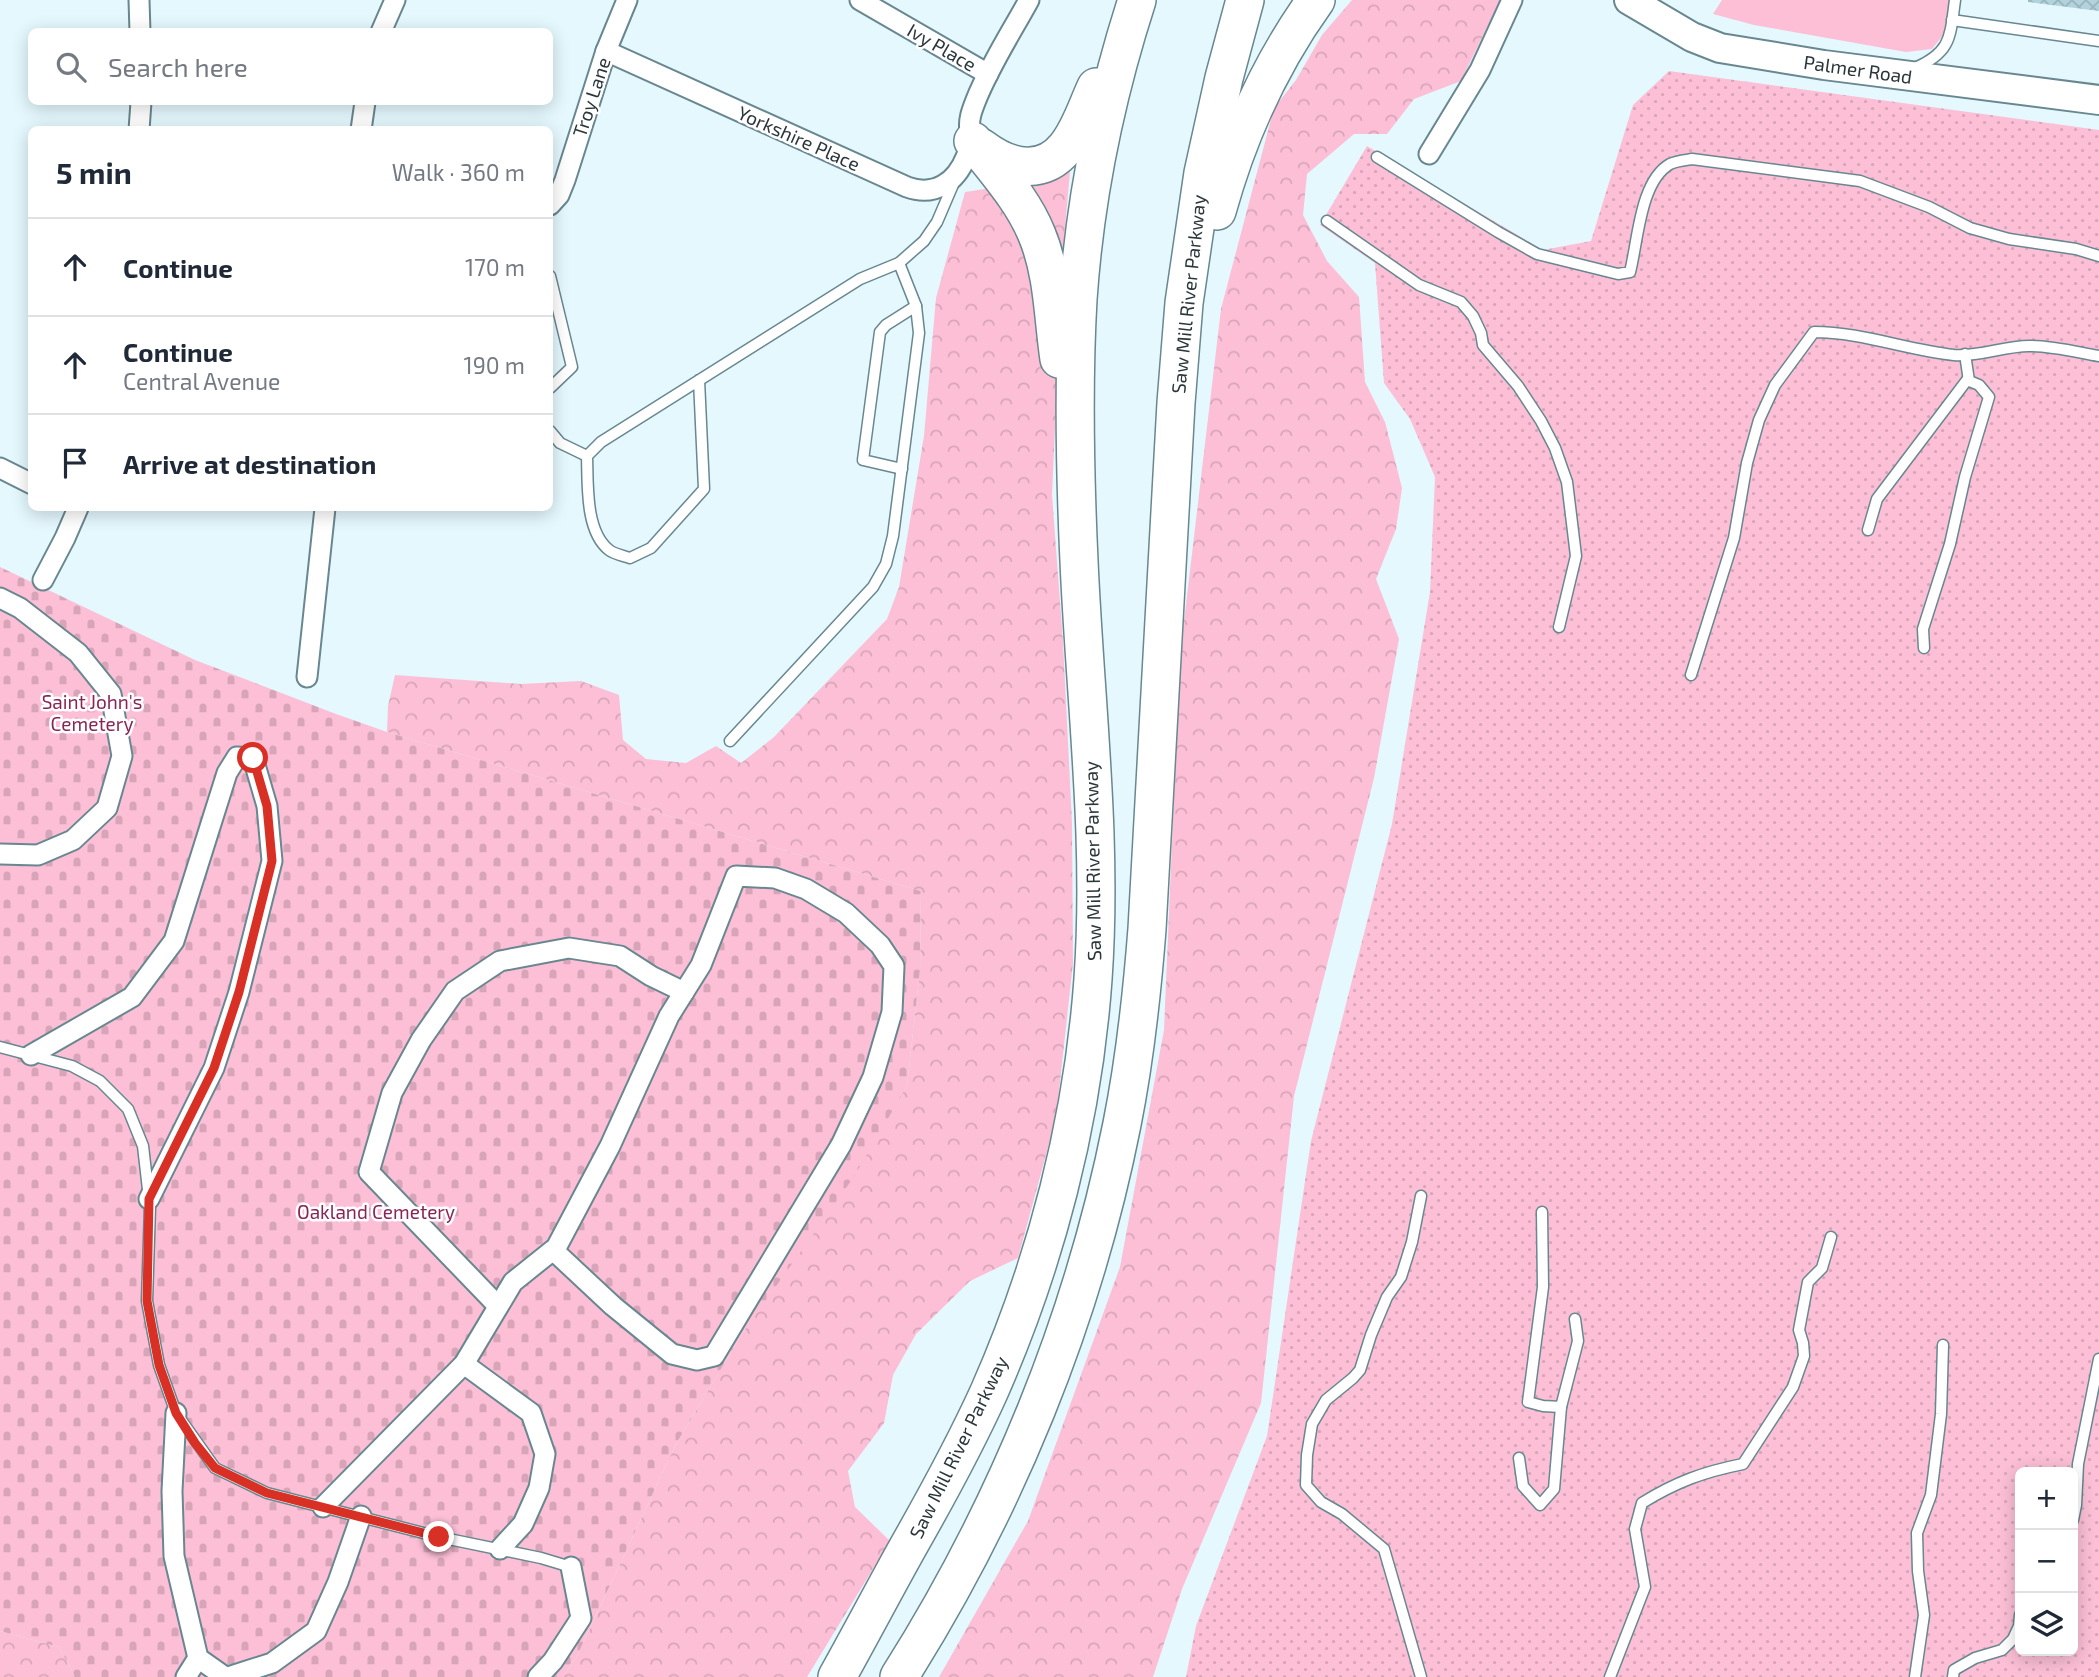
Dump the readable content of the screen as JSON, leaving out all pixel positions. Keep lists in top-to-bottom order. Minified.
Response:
{"streets":{"highway":["Saw Mill River Parkway"],"street":["Ivy Place","Palmer Road","Troy Lane","Yorkshire Place"]},"crossings":[["Troy Lane","Yorkshire Place"]],"parks":["Saint John's Cemetery","Oakland Cemetery"],"page":{"search":"Search here","heading":["5 min","Walk · 360 m"],"list":[["Continue","170 m"],["Continue","Central Avenue","190 m"],"Arrive at destination"],"map_buttons":["+","−"]}}
